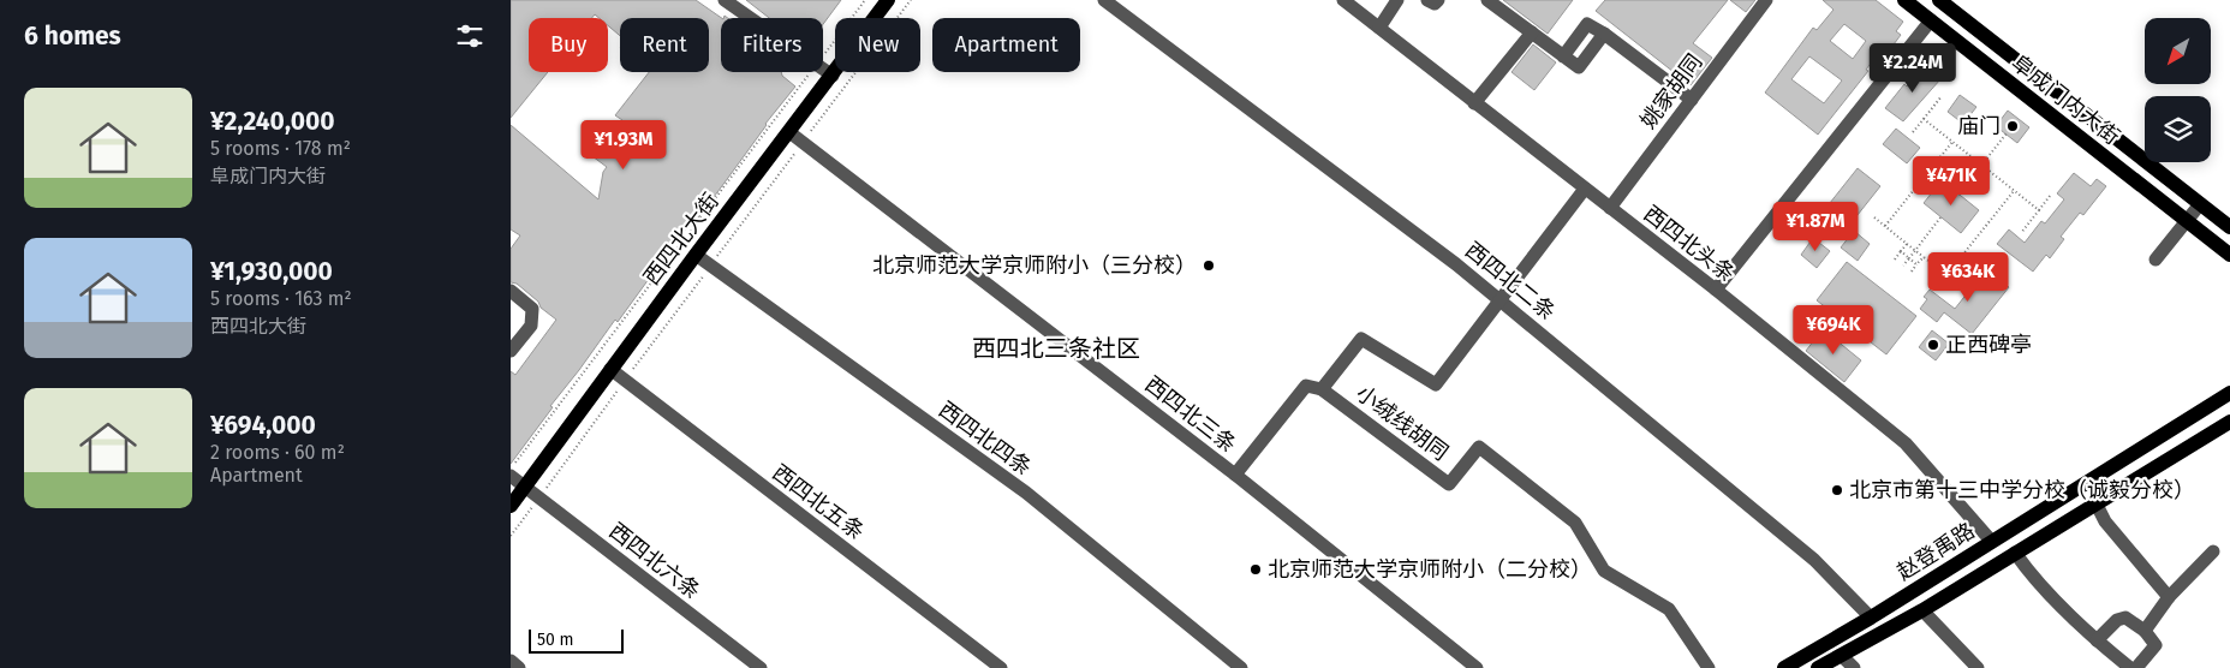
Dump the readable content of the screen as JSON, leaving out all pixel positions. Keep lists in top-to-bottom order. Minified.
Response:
{"streets":{"main road":["阜成门内大街","西四北大街","赵登禹路"],"street":["姚家胡同","西四北头条","西四北二条","西四北三条","小绒线胡同","西四北四条","西四北五条","西四北六条"]},"crossings":[["姚家胡同","西四北头条"],["西四北大街","西四北三条"],["西四北大街","西四北四条"],["西四北大街","西四北五条"],["西四北大街","西四北六条"],["西四北头条","赵登禹路"],["西四北二条","赵登禹路"]],"districts":["西四北三条社区"],"places":["庙门","北京师范大学京师附小（三分校）","正西碑亭","北京市第十三中学分校（诚毅分校）","北京师范大学京师附小（二分校）"],"scale_bar":"50 m","north":"bottom left","page":{"heading":"6 homes","chip":["Buy","Rent","Filters","New","Apartment"],"price":["¥2.24M","¥1.93M","¥471K","¥1.87M","¥634K","¥694K"],"list":[{"name":"¥2,240,000","note":"5 rooms · 178 m² · 阜成门内大街"},{"name":"¥1,930,000","note":"5 rooms · 163 m² · 西四北大街"},{"name":"¥694,000","note":"2 rooms · 60 m² · Apartment"}],"scale":"50 m"}}
